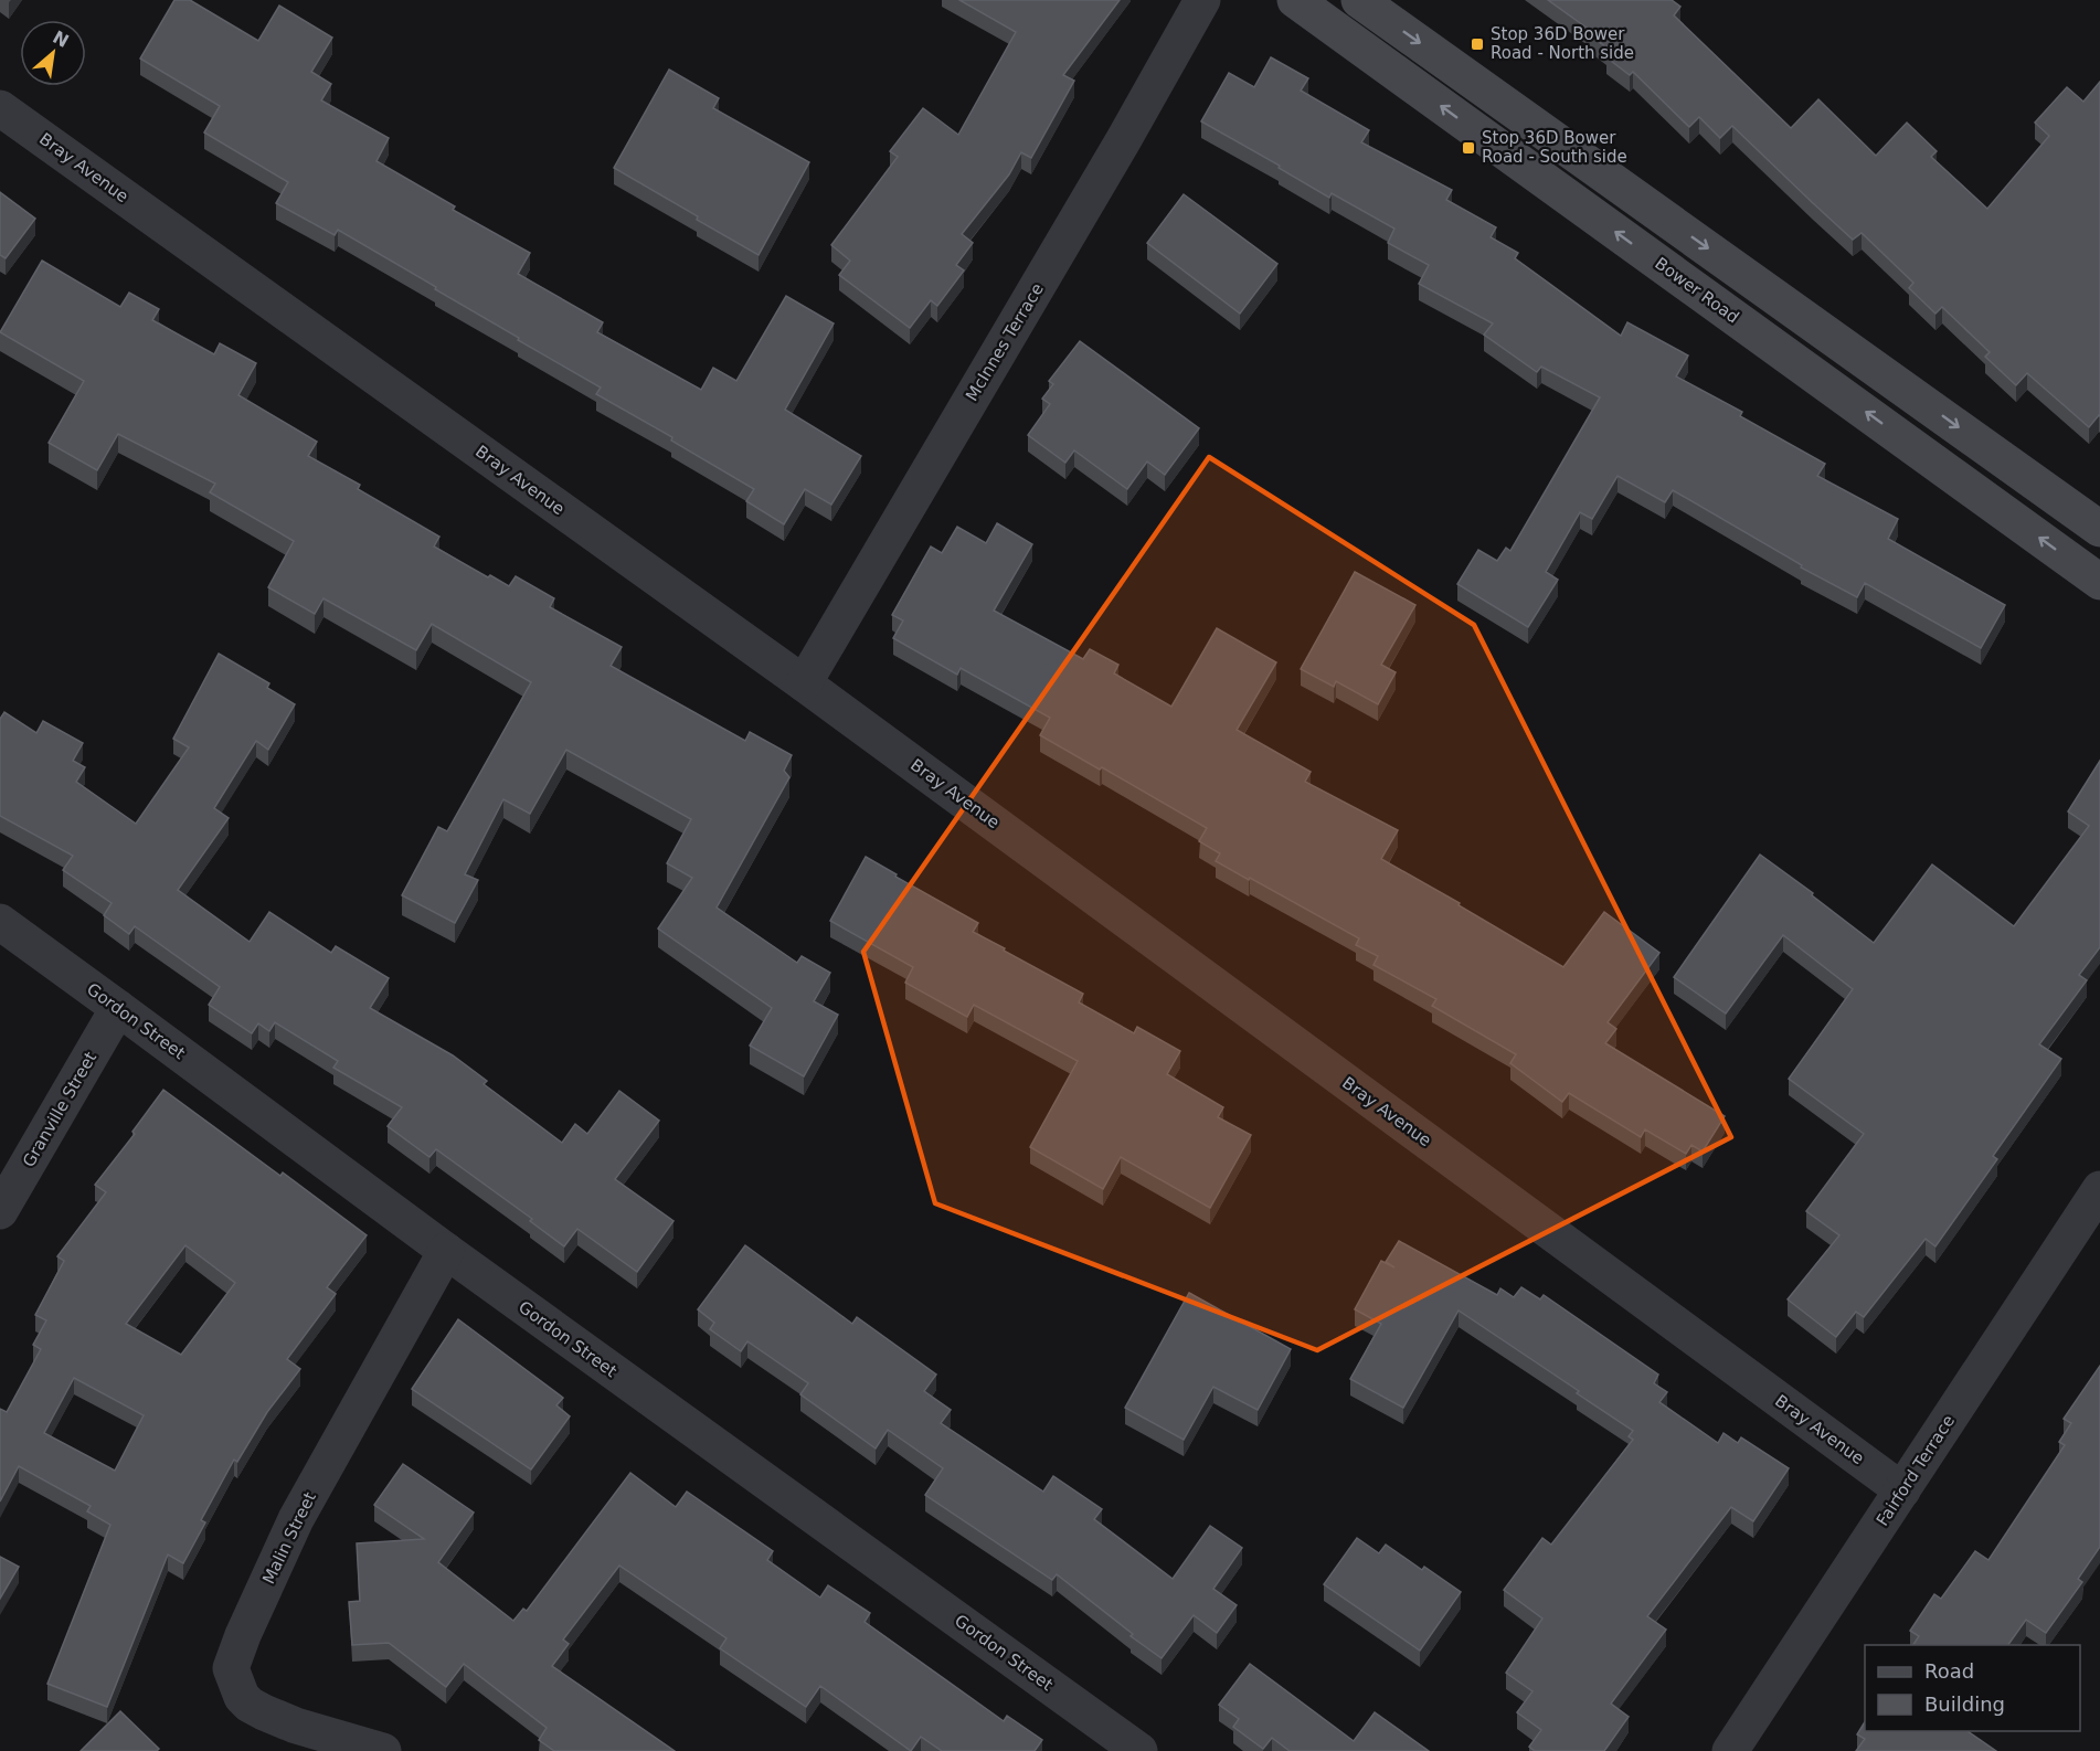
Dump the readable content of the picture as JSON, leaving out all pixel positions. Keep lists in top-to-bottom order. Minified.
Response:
{"streets":{"main road":["Bower Road"],"street":["Bray Avenue","McInnes Terrace","Gordon Street","Granville Street","Fairford Terrace","Malin Street"]},"crossings":[["Bray Avenue","McInnes Terrace"],["Bray Avenue","Fairford Terrace"],["Gordon Street","Granville Street"],["Gordon Street","Malin Street"]],"places":{"transit":["Stop 36D Bower Road - North side","Stop 36D Bower Road - South side"]},"legend":["Road","Building"],"north":"top right"}
